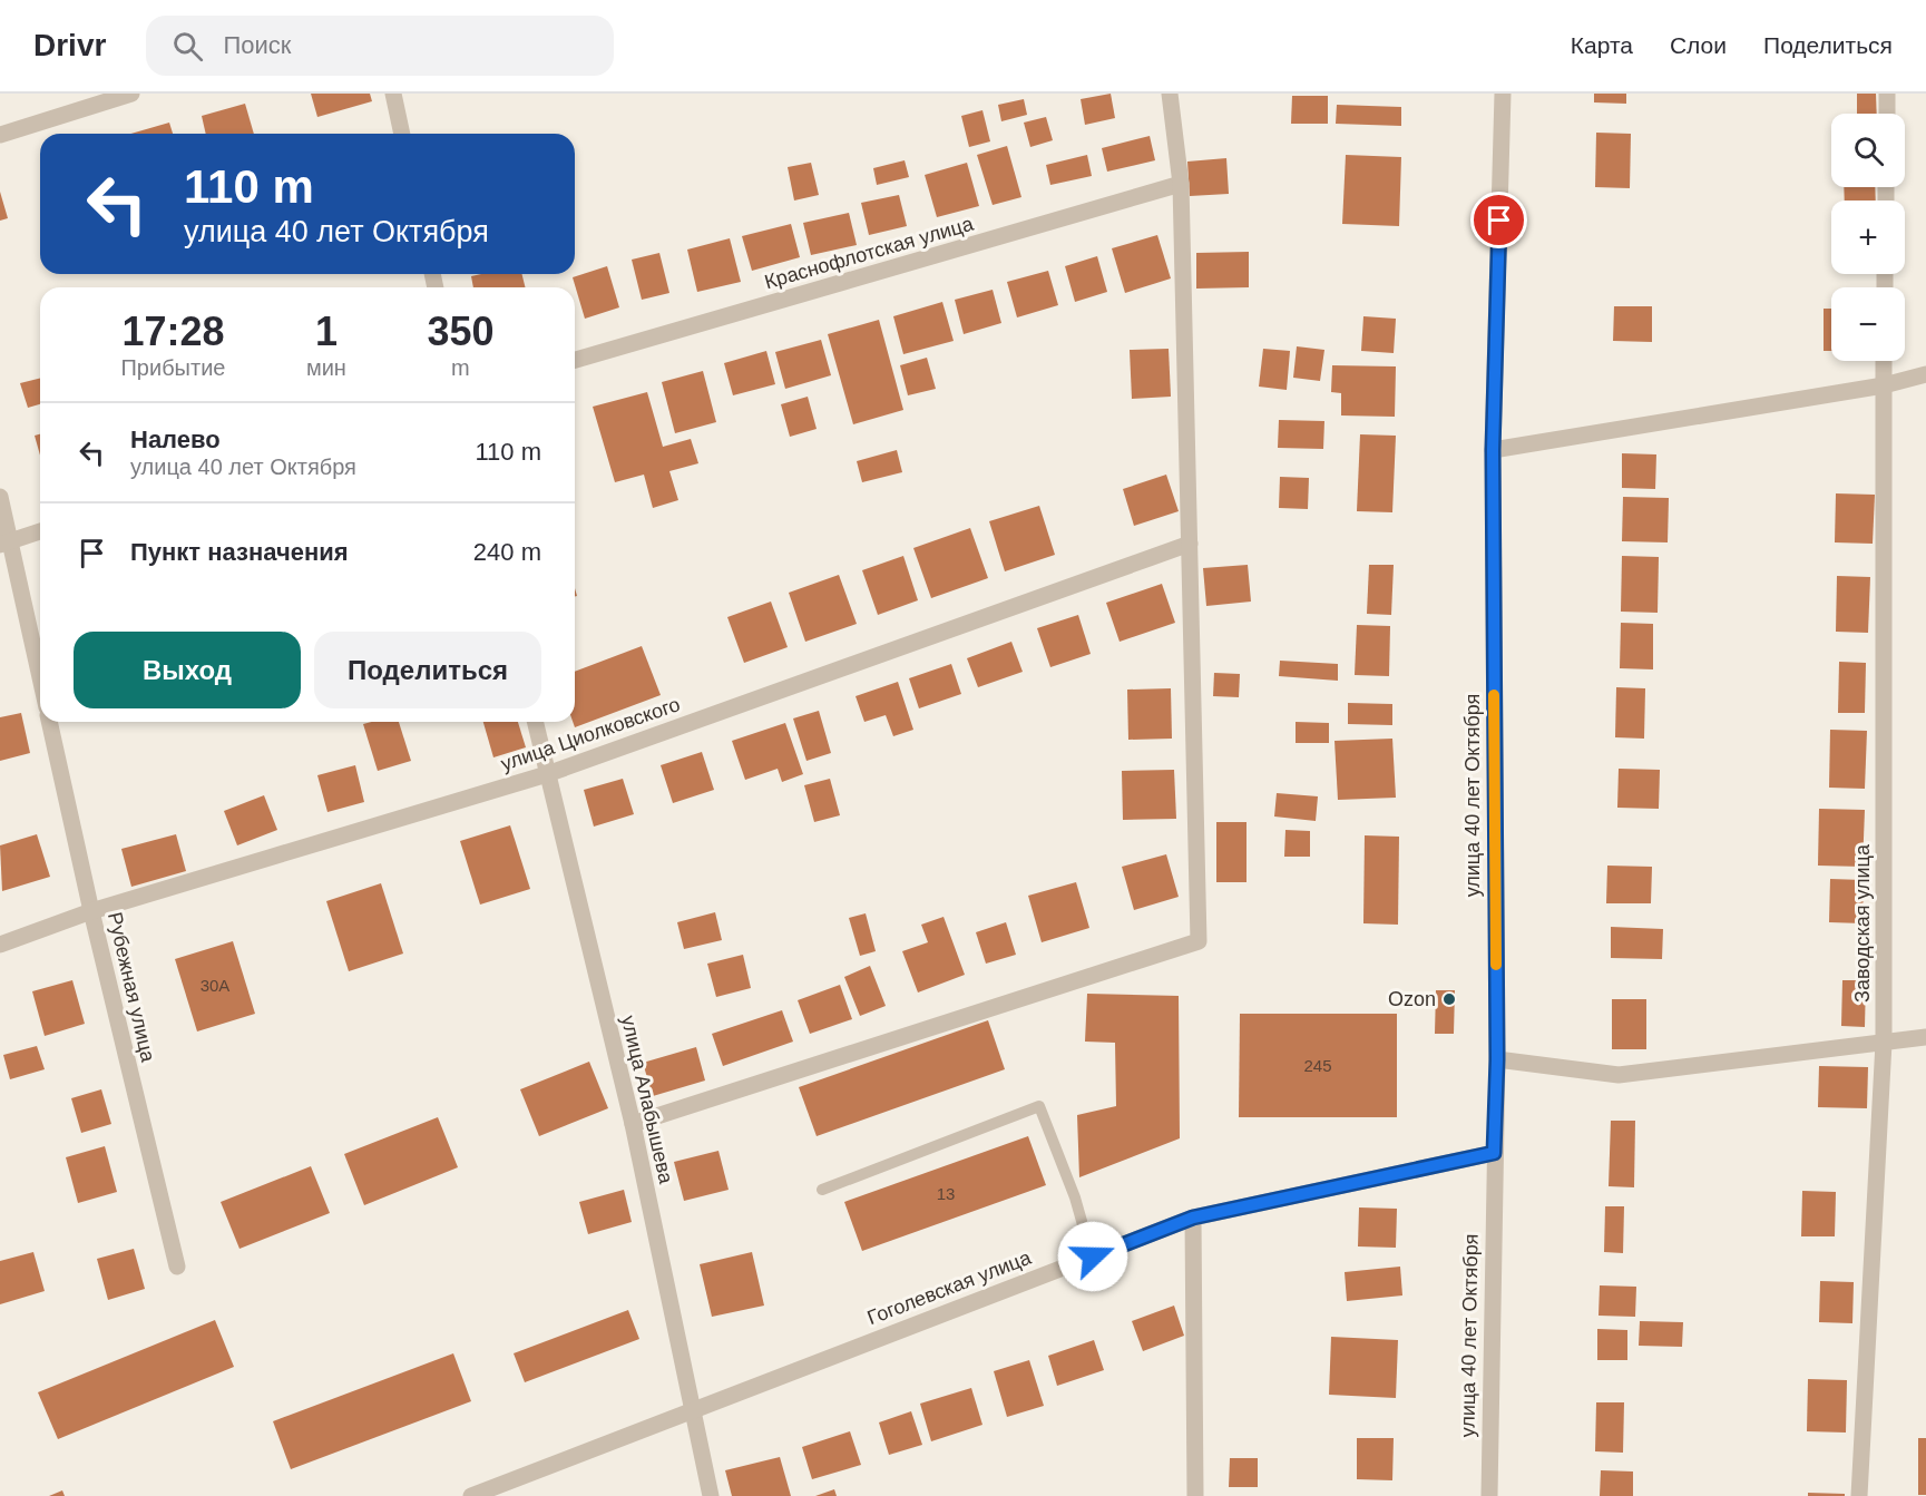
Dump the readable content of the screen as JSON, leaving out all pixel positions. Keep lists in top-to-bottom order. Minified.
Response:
{"streets":{"street":["Краснофлотская улица","улица Циолковского","улица 40 лет Октября","Заводская улица","Рубежная улица","улица Алабышева","Гоголевская улица"]},"crossings":[["улица Циолковского","Рубежная улица"],["улица Циолковского","улица Алабышева"],["улица 40 лет Октября","Гоголевская улица"],["улица Алабышева","Гоголевская улица"]],"places":["Ozon"],"house_numbers":["30А","245","13"],"page":{"header":"Drivr","search":"Поиск","nav":["Карта","Слои","Поделиться"],"map_buttons":["+","−"],"turn":["110 m","улица 40 лет Октября"],"eta":["17:28","Прибытие","1","мин","350","m"],"list":[{"name":"Налево","note":"улица 40 лет Октября","value":"110 m"},{"name":"Пункт назначения","value":"240 m"}],"buttons":["Выход","Поделиться"]}}
